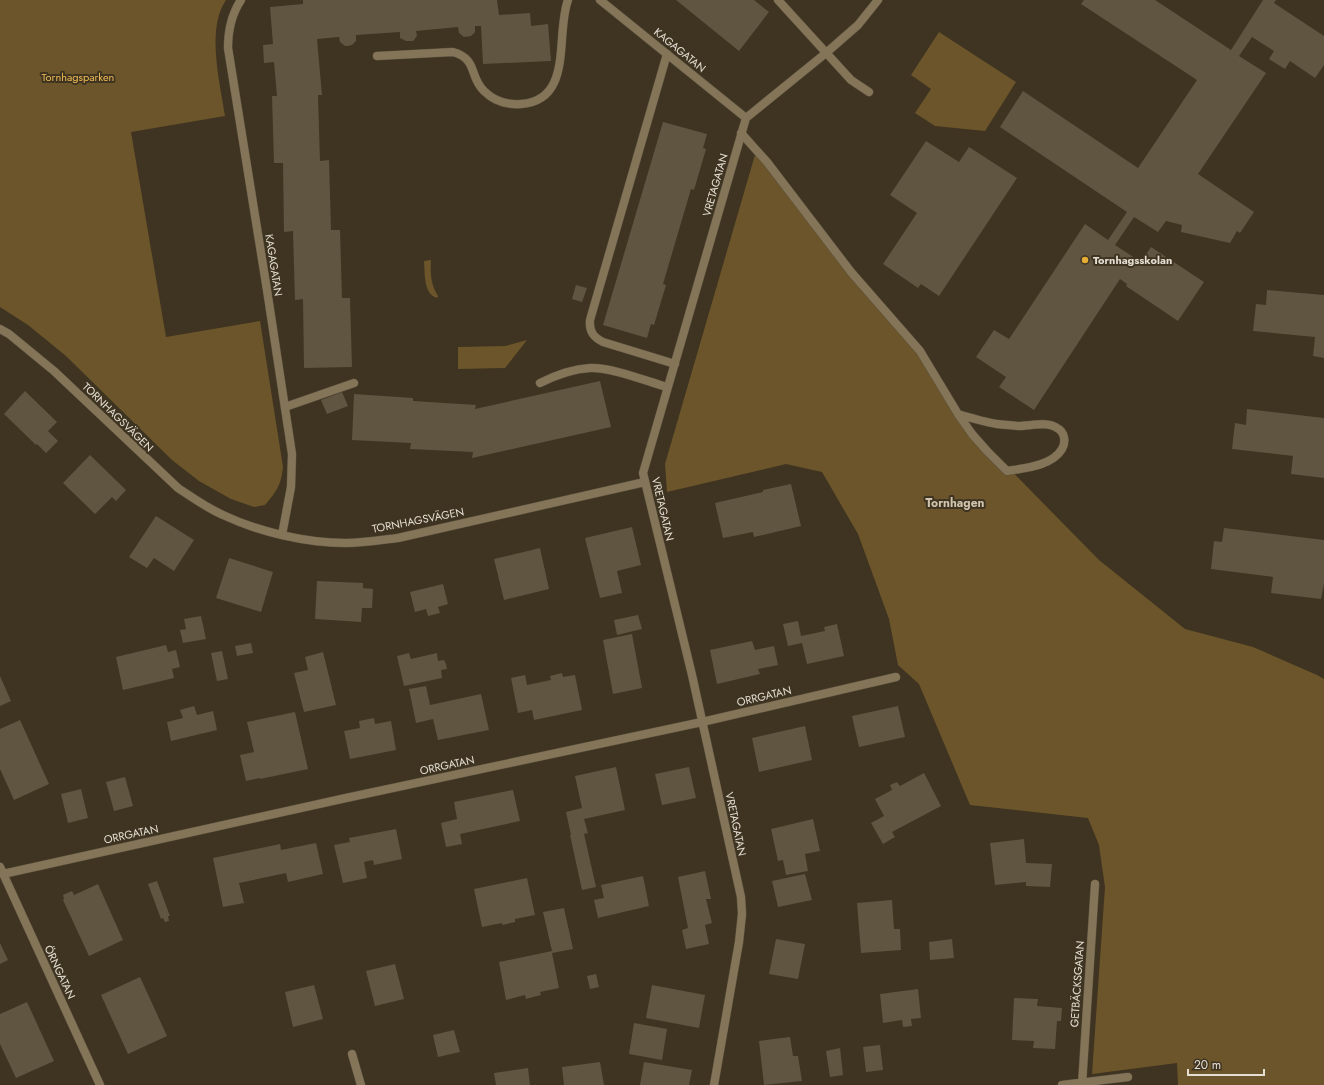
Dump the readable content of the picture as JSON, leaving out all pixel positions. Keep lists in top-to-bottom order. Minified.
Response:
{"streets":{"street":["KAGAGATAN","VRETAGATAN","TORNHAGSVÄGEN","ORRGATAN","ÖRNGATAN","GETBÄCKSGATAN"]},"crossings":[["KAGAGATAN","VRETAGATAN"],["KAGAGATAN","TORNHAGSVÄGEN"],["VRETAGATAN","TORNHAGSVÄGEN"],["VRETAGATAN","ORRGATAN"],["ORRGATAN","ÖRNGATAN"]],"districts":["Tornhagen"],"parks":["Tornhagsparken"],"places":["Tornhagsskolan"],"scale_bar":"20 m"}
